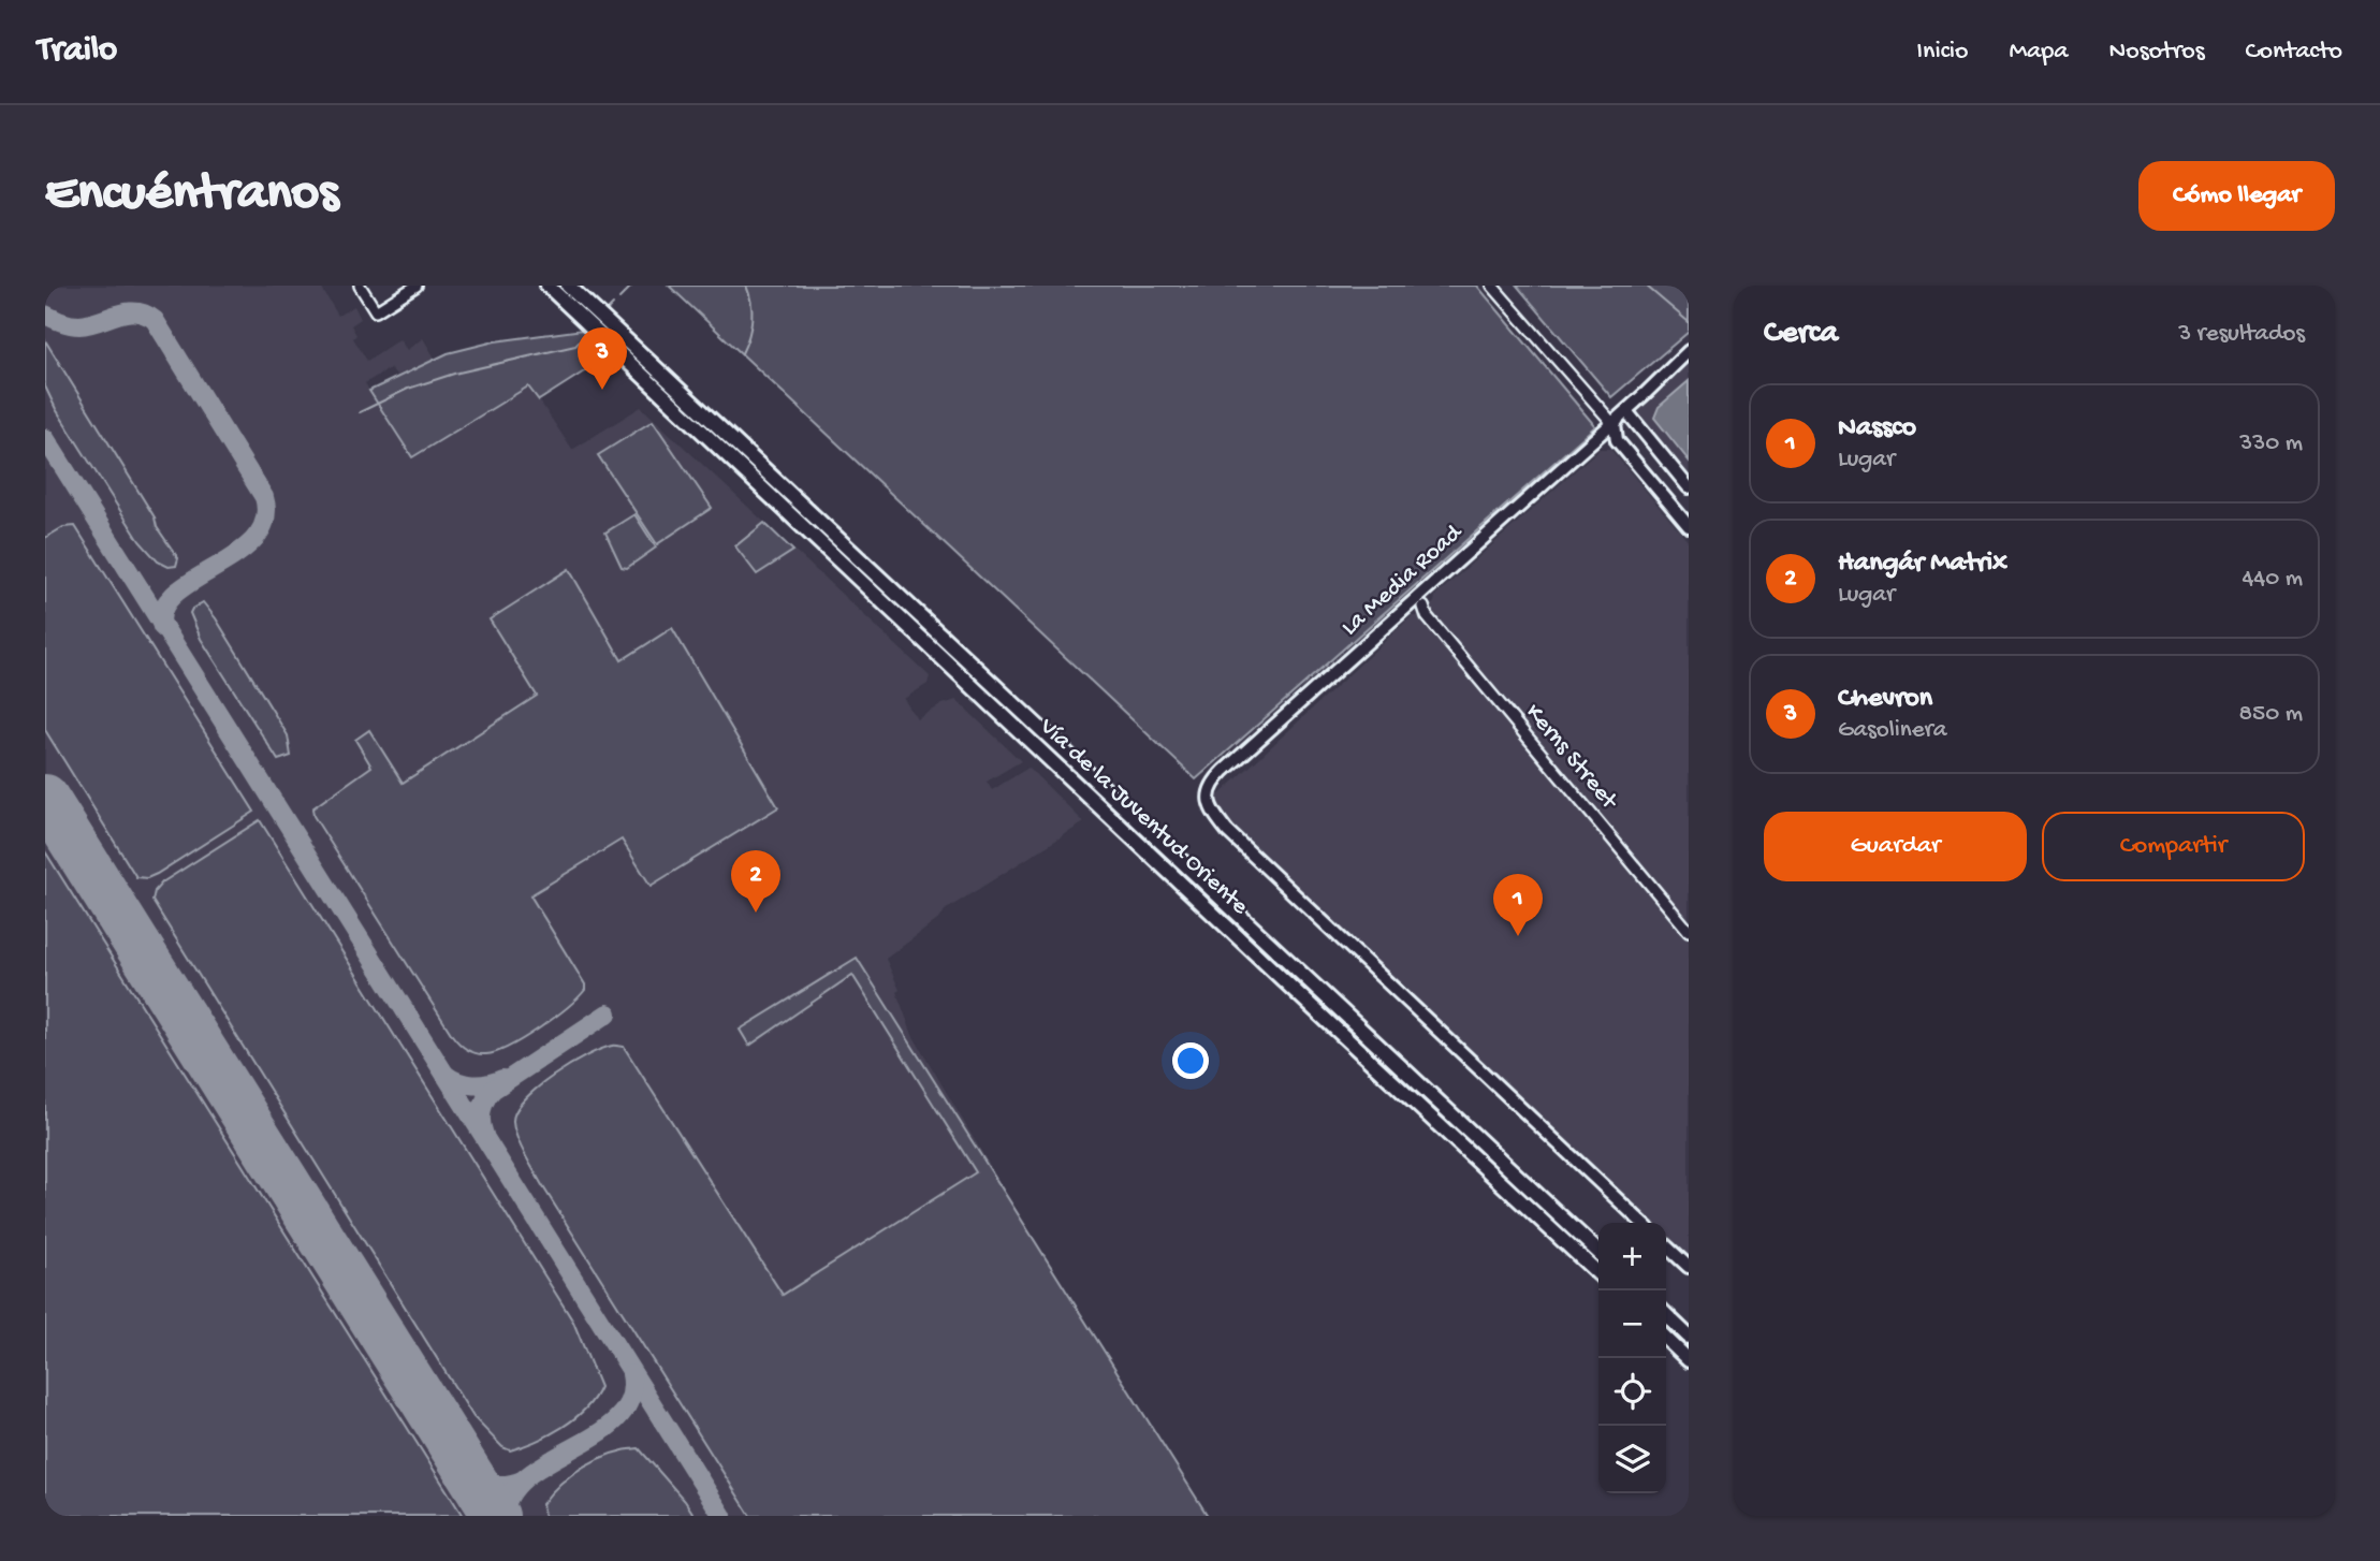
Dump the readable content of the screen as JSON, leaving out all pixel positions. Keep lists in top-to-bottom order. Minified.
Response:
{"streets":{"highway":["Vía de la Juventud Oriente"],"main road":["La Media Road"],"street":["Kerns Street"]},"page":{"header":"Trailo","nav":["Inicio","Mapa","Nosotros","Contacto"],"buttons":["Cómo llegar",["Guardar","Compartir"]],"title":"Encuéntranos","heading":["Cerca","3 resultados"],"pins":["3","2","1"],"list":[{"mark":"1","name":"Nassco","note":"Lugar","value":"330 m"},{"mark":"2","name":"Hangár Matrix","note":"Lugar","value":"440 m"},{"mark":"3","name":"Chevron","note":"Gasolinera","value":"850 m"}],"map_buttons":["+","−"]}}
